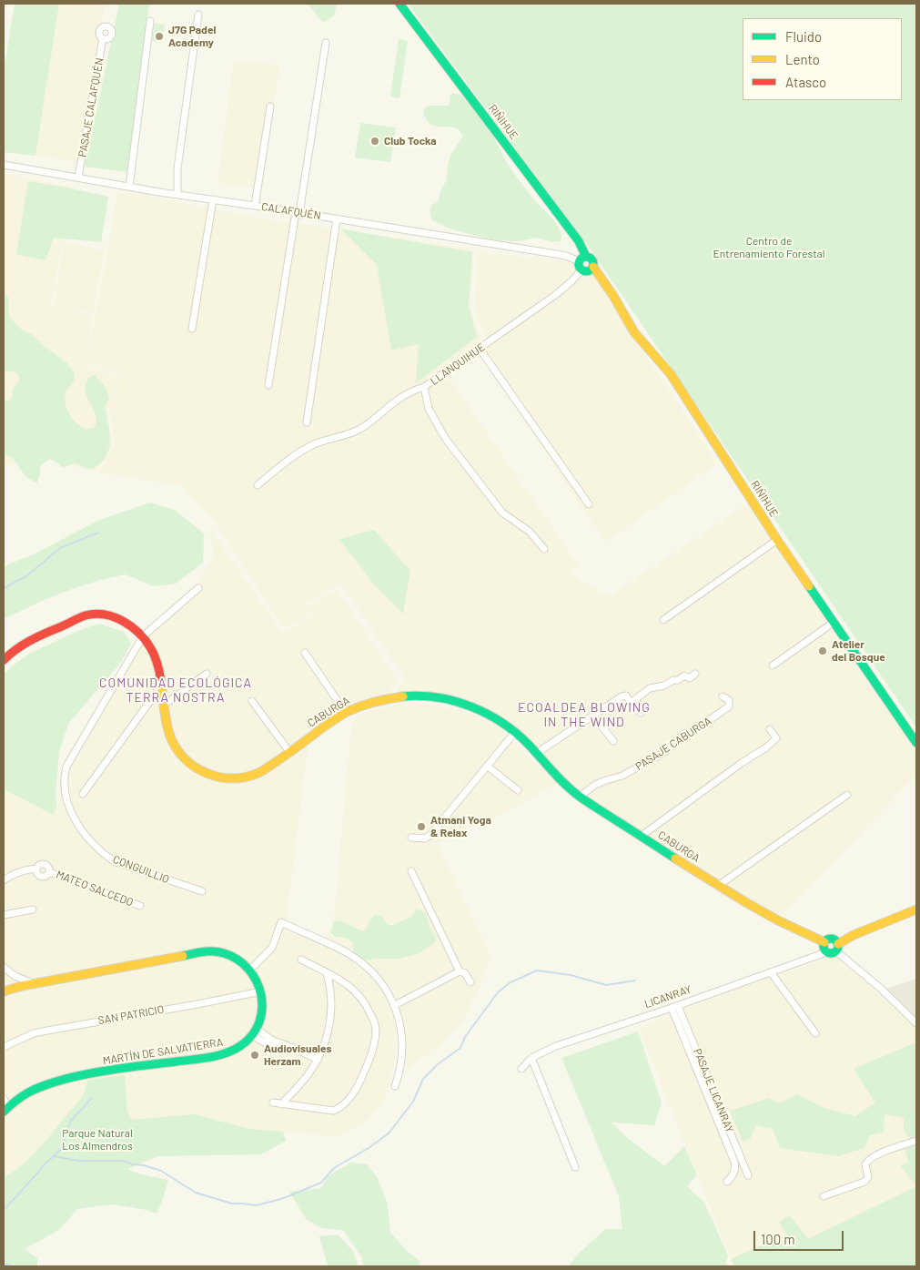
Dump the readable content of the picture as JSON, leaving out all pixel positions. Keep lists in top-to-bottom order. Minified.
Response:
{"streets":{"street":["PASAJE CALAFQUÉN","RIÑIHUE","CALAFQUÉN","LLANQUIHUE","CABURGA","PASAJE CABURGA","CONGUILLIO","MATEO SALCEDO","LICANRAY","SAN PATRICIO","MARTÍN DE SALVATIERRA","PASAJE LICANRAY"]},"crossings":[["PASAJE CALAFQUÉN","CALAFQUÉN"],["RIÑIHUE","CALAFQUÉN"],["RIÑIHUE","LLANQUIHUE"],["CALAFQUÉN","LLANQUIHUE"],["CABURGA","PASAJE CABURGA"],["CABURGA","CONGUILLIO"],["CABURGA","LICANRAY"],["LICANRAY","PASAJE LICANRAY"]],"districts":["COMUNIDAD ECOLÓGICA TERRA NOSTRA","ECOALDEA BLOWING IN THE WIND"],"parks":["Centro de Entrenamiento Forestal","Parque Natural Los Almendros"],"places":["J7G Padel Academy","Club Tocka","Atelier del Bosque","Atmani Yoga & Relax","Audiovisuales Herzam"],"legend":["Fluido","Lento","Atasco"],"scale_bar":"100 m"}
